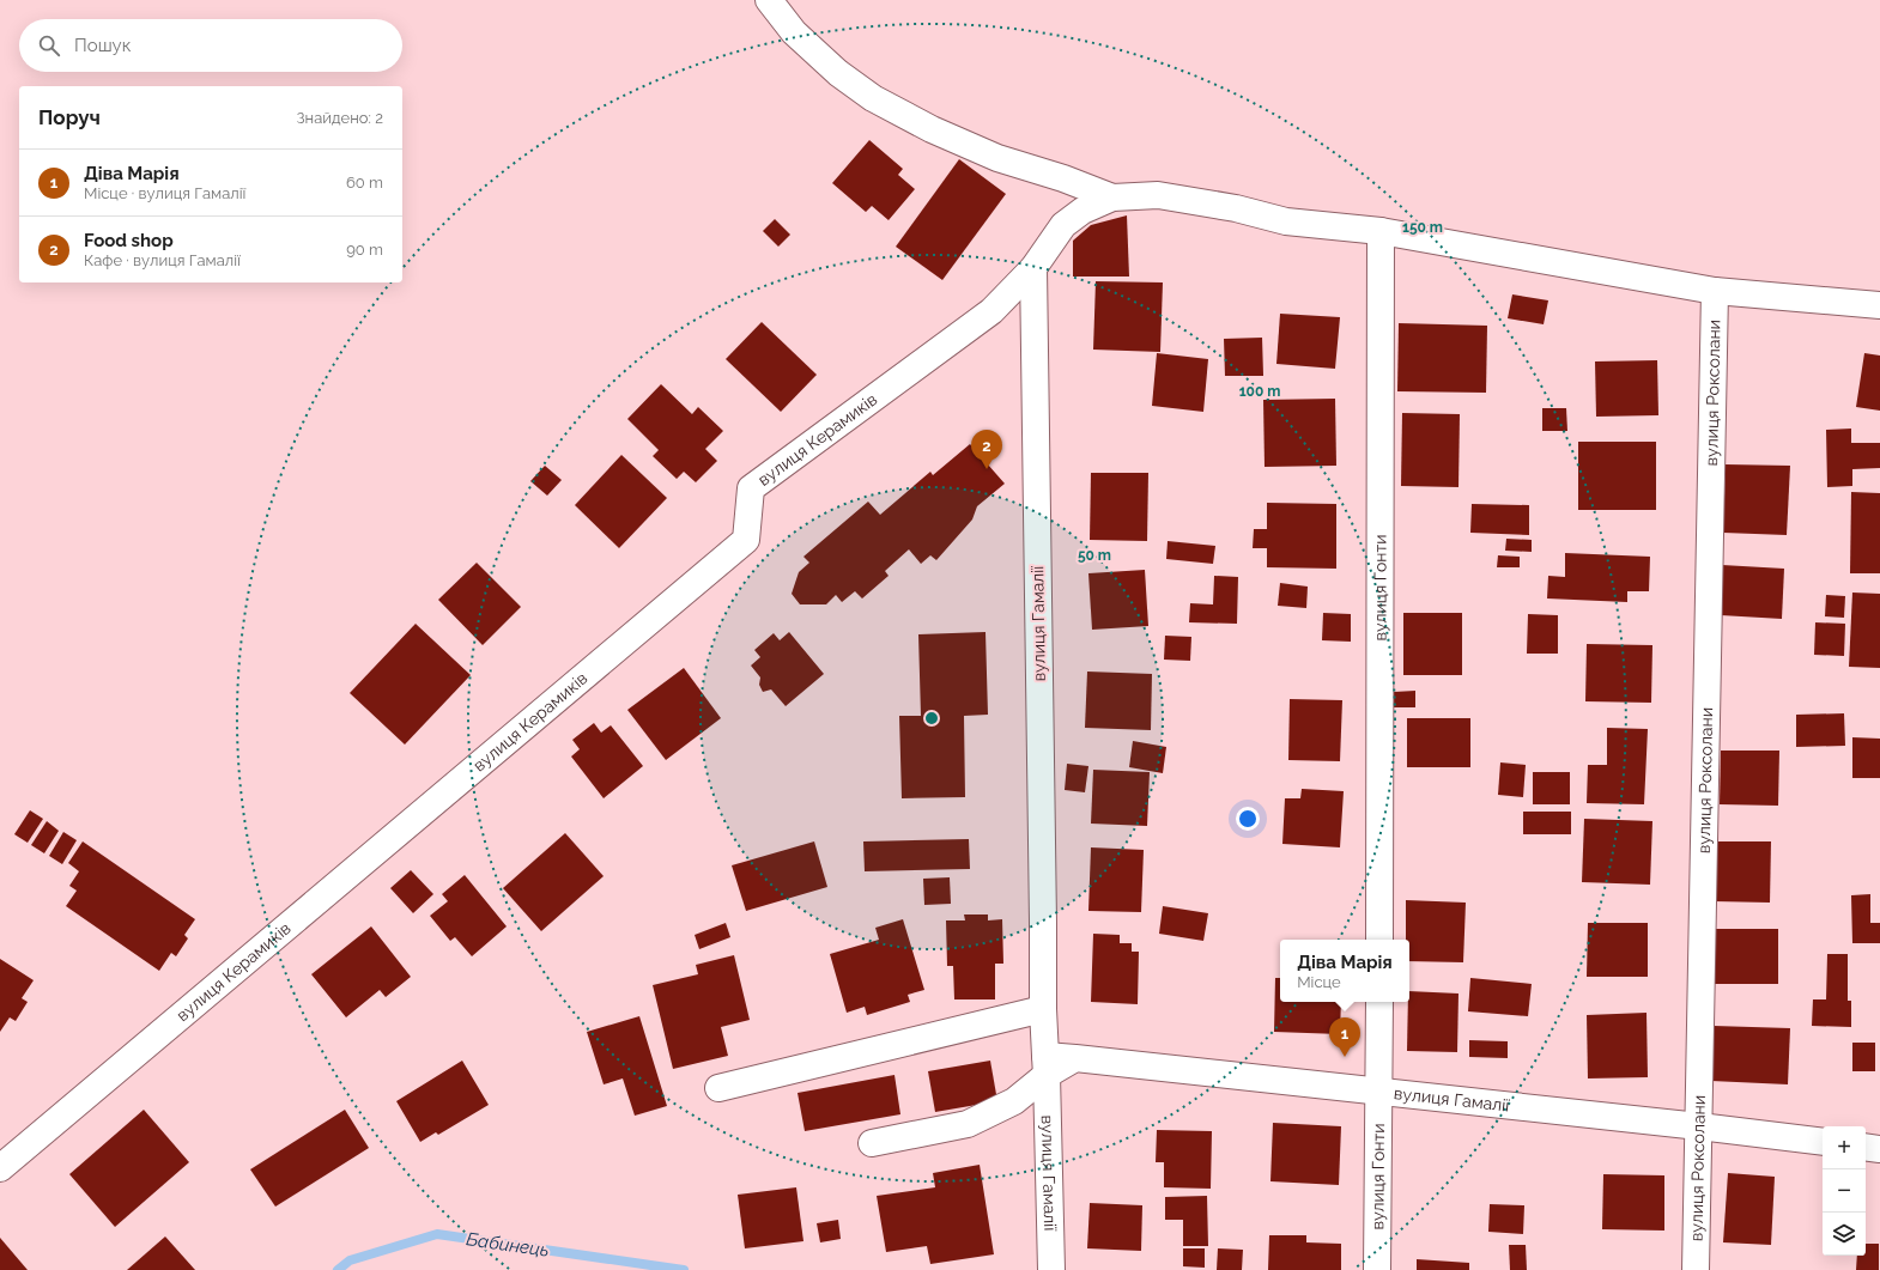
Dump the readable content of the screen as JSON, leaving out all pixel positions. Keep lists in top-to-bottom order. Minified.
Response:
{"streets":{"street":["вулиця Роксолани","вулиця Керамиків","вулиця Гонти","вулиця Гамалії"]},"crossings":[["вулиця Роксолани","вулиця Гамалії"],["вулиця Керамиків","вулиця Гамалії"],["вулиця Гонти","вулиця Гамалії"]],"water":["Бабинець"],"page":{"search":"Пошук","heading":["Поруч","Знайдено: 2"],"list":[{"mark":"1","name":"Діва Марія","note":"Місце · вулиця Гамалії","value":"60 m"},{"mark":"2","name":"Food shop","note":"Кафе · вулиця Гамалії","value":"90 m"}],"pins":["2","1"],"popup":["Діва Марія","Місце"],"map_buttons":["+","−"]},"rings":["150 m","100 m","50 m"]}
